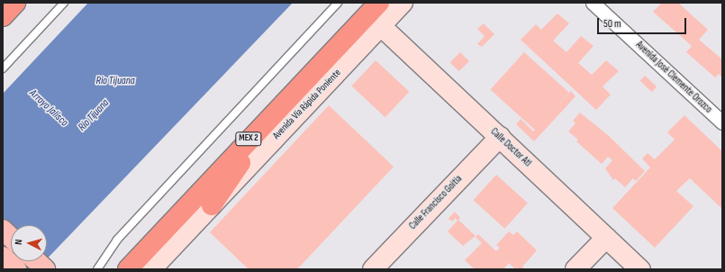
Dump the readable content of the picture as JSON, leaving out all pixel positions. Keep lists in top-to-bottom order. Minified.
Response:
{"streets":{"highway":["Avenida Vía Rápida Poniente","MEX 2"],"street":["Avenida José Clemente Orozco","Calle Doctor Atl","Calle Francisco Goitia"]},"crossings":[["Avenida Vía Rápida Poniente","Calle Doctor Atl"],["Calle Doctor Atl","Calle Francisco Goitia"]],"water":["Rio Tijuana","Arroyo Jalisco","Río Tijuana"],"scale_bar":"50 m","north":"left"}
